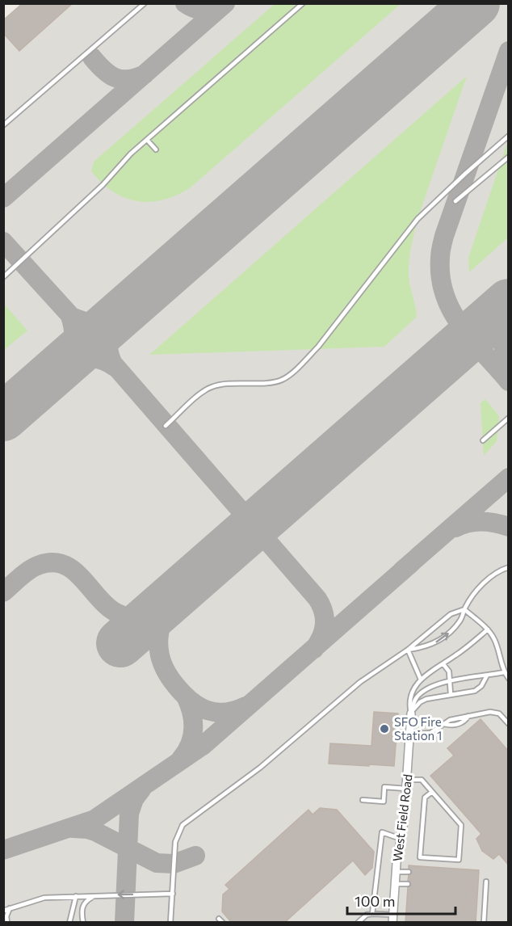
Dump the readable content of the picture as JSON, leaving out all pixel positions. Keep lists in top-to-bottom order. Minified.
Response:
{"streets":{"street":["West Field Road"]},"places":["SFO Fire Station 1"],"scale_bar":"100 m"}
